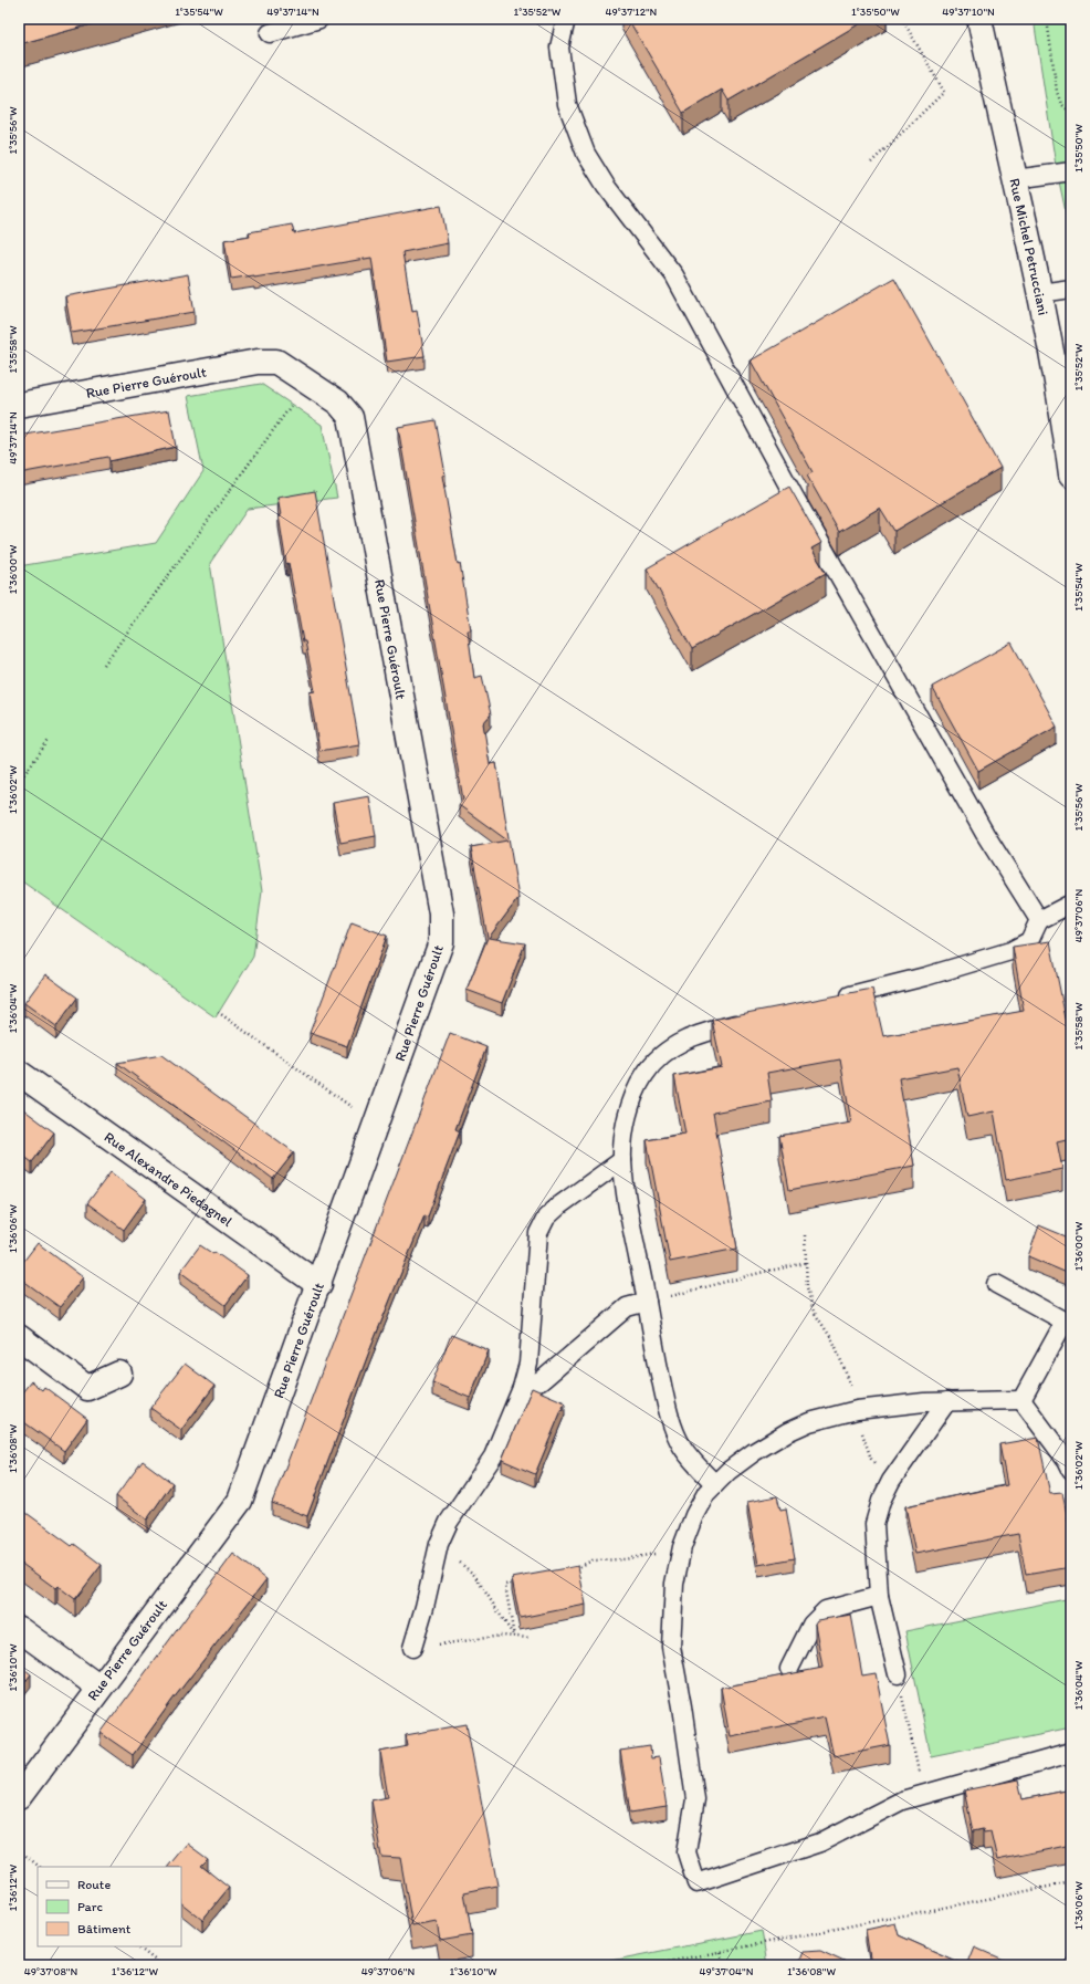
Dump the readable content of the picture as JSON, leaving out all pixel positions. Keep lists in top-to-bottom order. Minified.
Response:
{"streets":{"street":["Rue Michel Petrucciani","Rue Pierre Guéroult","Rue Alexandre Piedagnel"]},"crossings":[["Rue Pierre Guéroult","Rue Alexandre Piedagnel"]],"legend":["Route","Parc","Bâtiment"],"coordinates":["1°35'54\"W","49°37'14\"N","1°35'52\"W","49°37'12\"N","1°35'50\"W","49°37'10\"N","1°35'56\"W","1°35'58\"W","1°36'00\"W","1°36'02\"W","49°37'06\"N","1°36'04\"W","1°36'06\"W","1°36'08\"W","1°36'10\"W","1°36'12\"W","49°37'08\"N","49°37'04\"N"]}
